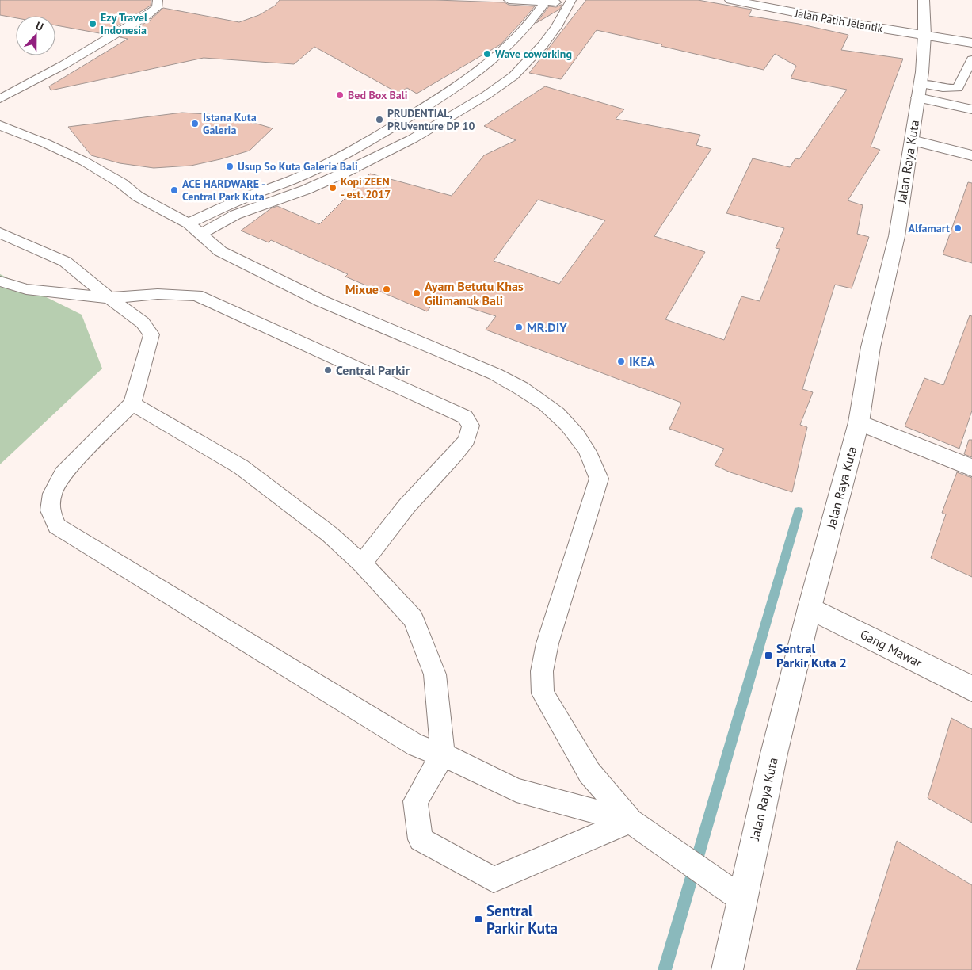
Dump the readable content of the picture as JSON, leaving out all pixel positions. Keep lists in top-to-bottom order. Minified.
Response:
{"streets":{"main road":["Jalan Patih Jelantik","Jalan Raya Kuta","Gang Mawar"]},"crossings":[["Jalan Patih Jelantik","Jalan Raya Kuta"],["Jalan Raya Kuta","Gang Mawar"]],"places":{"other":["Ezy Travel Indonesia","Wave coworking","Bed Box Bali","PRUDENTIAL, PRUventure DP 10","Istana Kuta Galeria","Usup So Kuta Galeria Bali","Kopi ZEEN - est. 2017","ACE HARDWARE - Central Park Kuta","Alfamart","Mixue","Ayam Betutu Khas Gilimanuk Bali","MR.DIY","IKEA","Central Parkir"],"transit":["Sentral Parkir Kuta 2","Sentral Parkir Kuta"]},"north":"top"}
